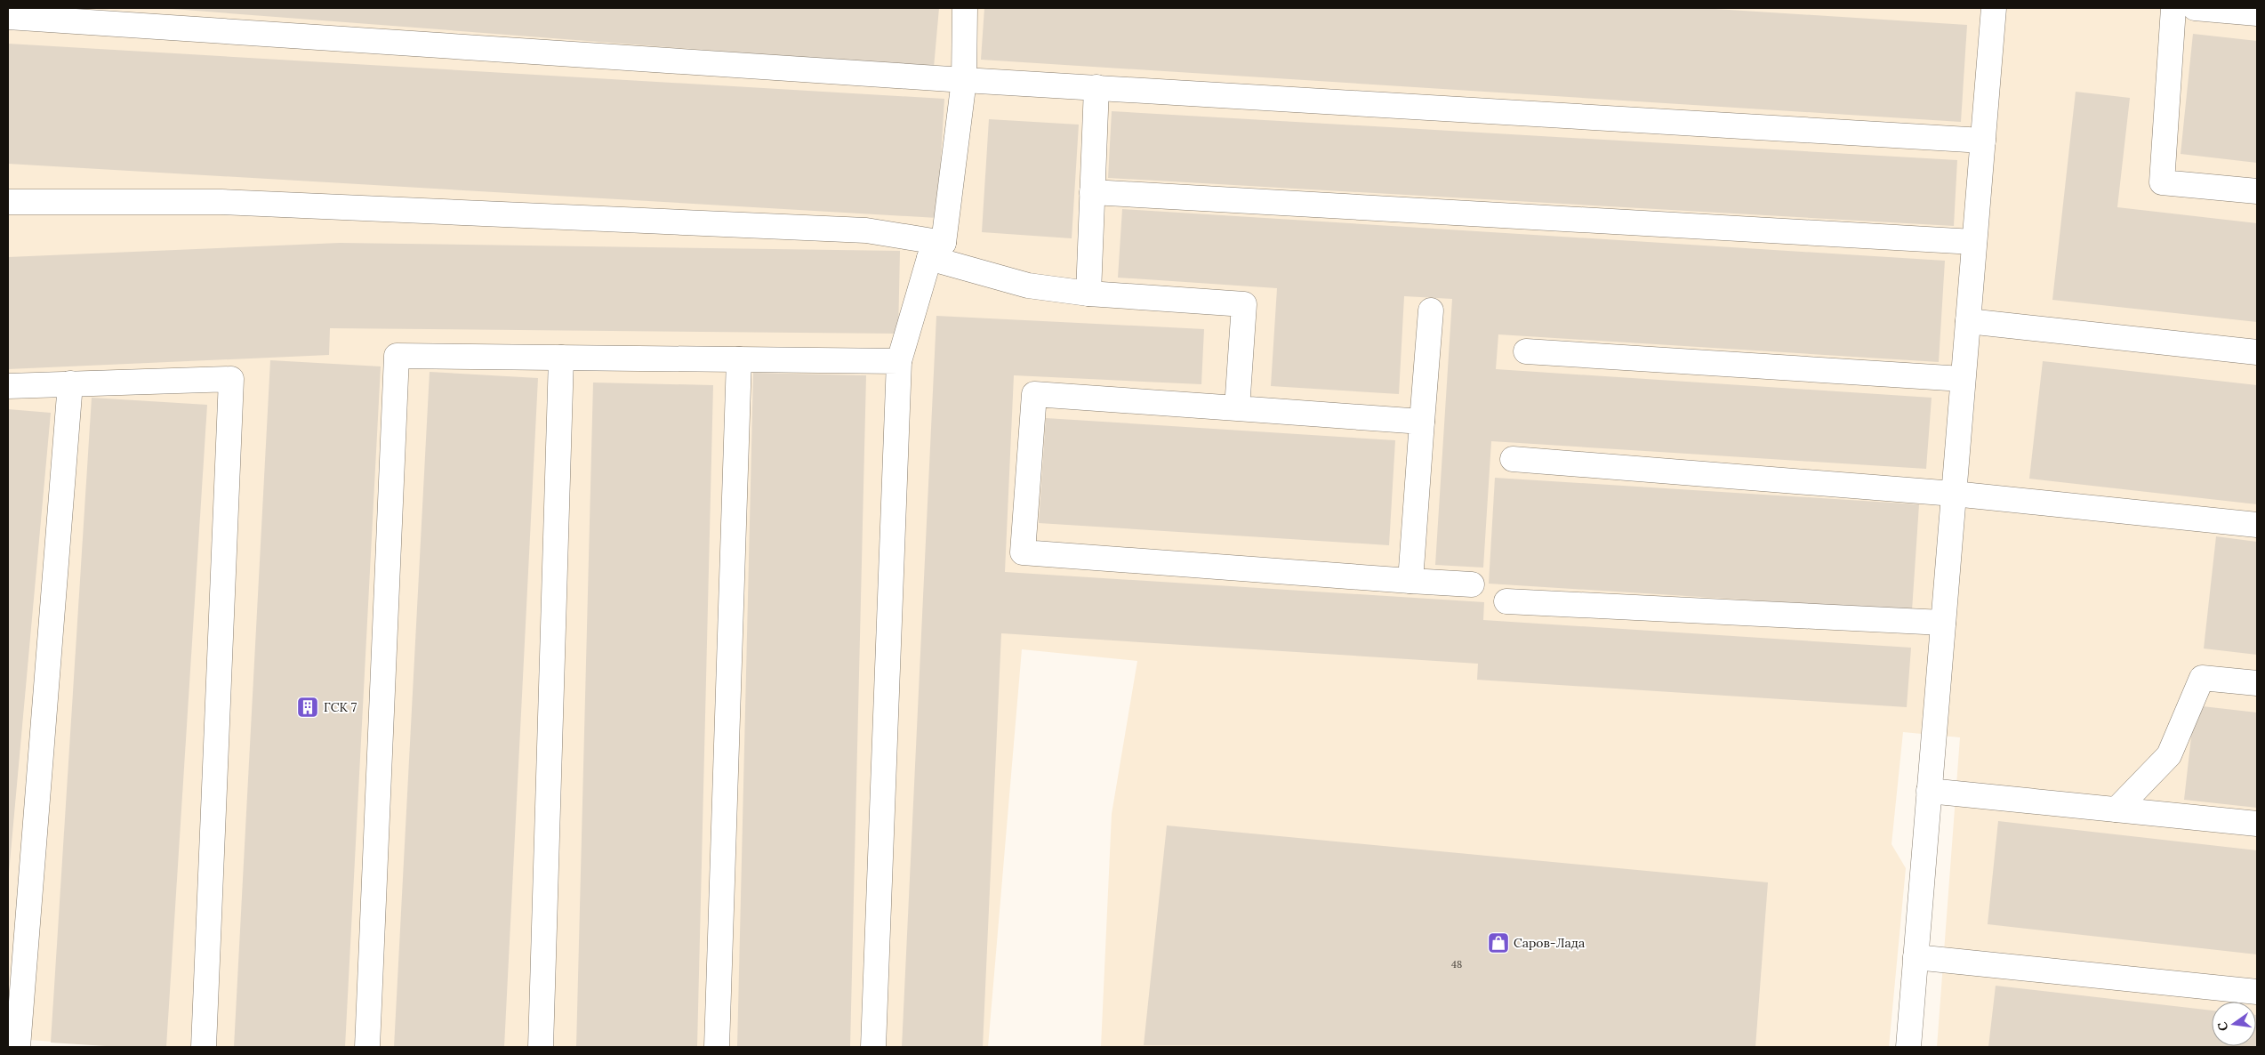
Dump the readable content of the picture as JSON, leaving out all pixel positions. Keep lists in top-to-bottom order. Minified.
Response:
{"places":{"building":["ГСК 7"],"shop":["Саров-Лада"]},"house_numbers":["48"],"north":"left"}
